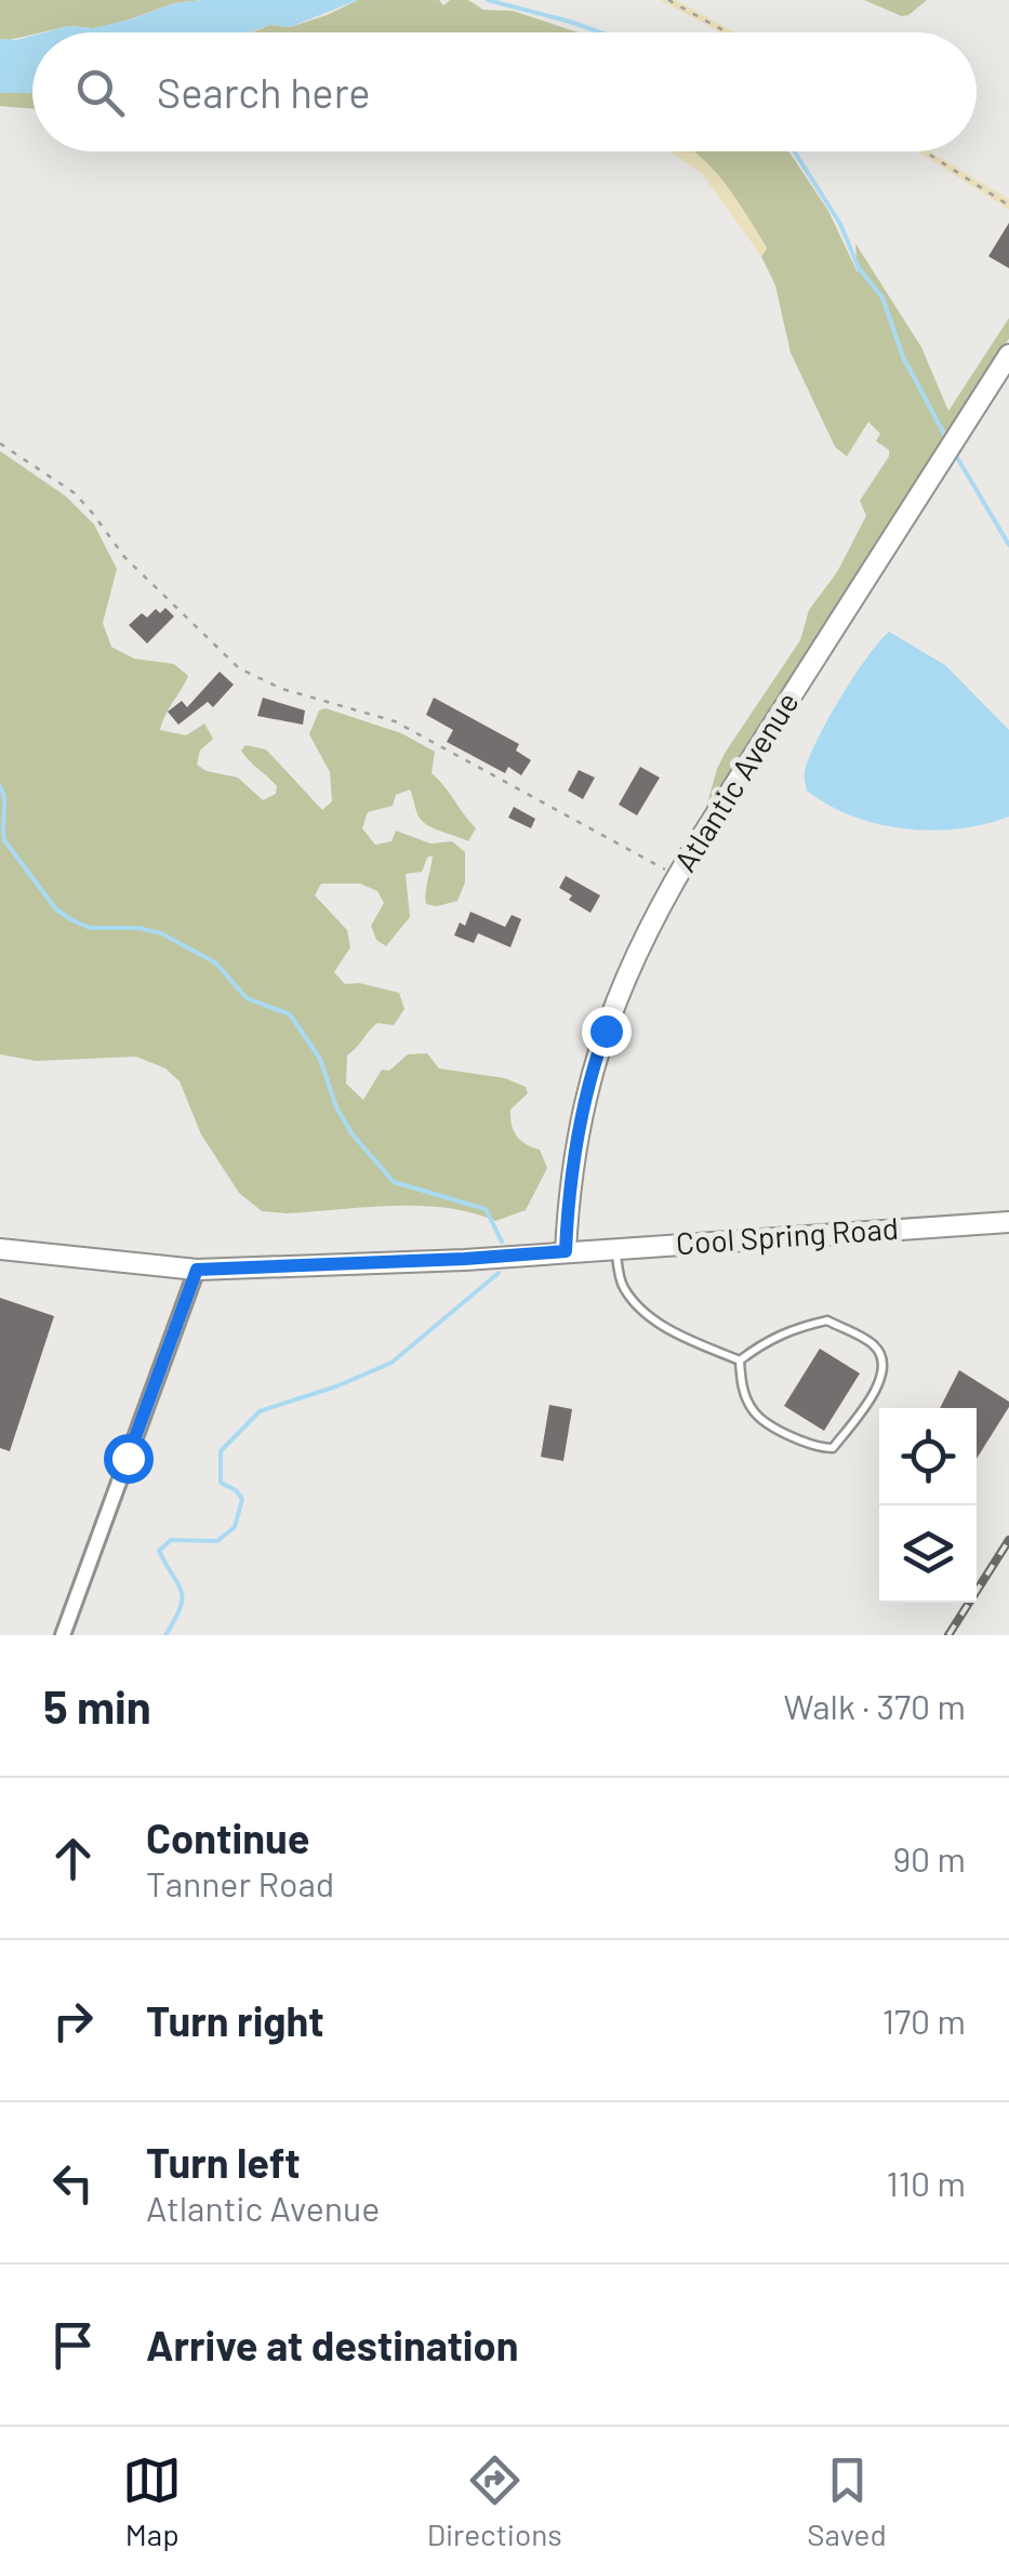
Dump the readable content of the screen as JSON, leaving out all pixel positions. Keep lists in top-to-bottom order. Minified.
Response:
{"streets":{"main road":["Atlantic Avenue","Cool Spring Road"]},"crossings":[["Atlantic Avenue","Cool Spring Road"]],"page":{"search":"Search here","heading":["5 min","Walk · 370 m"],"list":[["Continue","Tanner Road","90 m"],["Turn right","170 m"],["Turn left","Atlantic Avenue","110 m"],"Arrive at destination"],"nav":["Map","Directions","Saved"]}}
